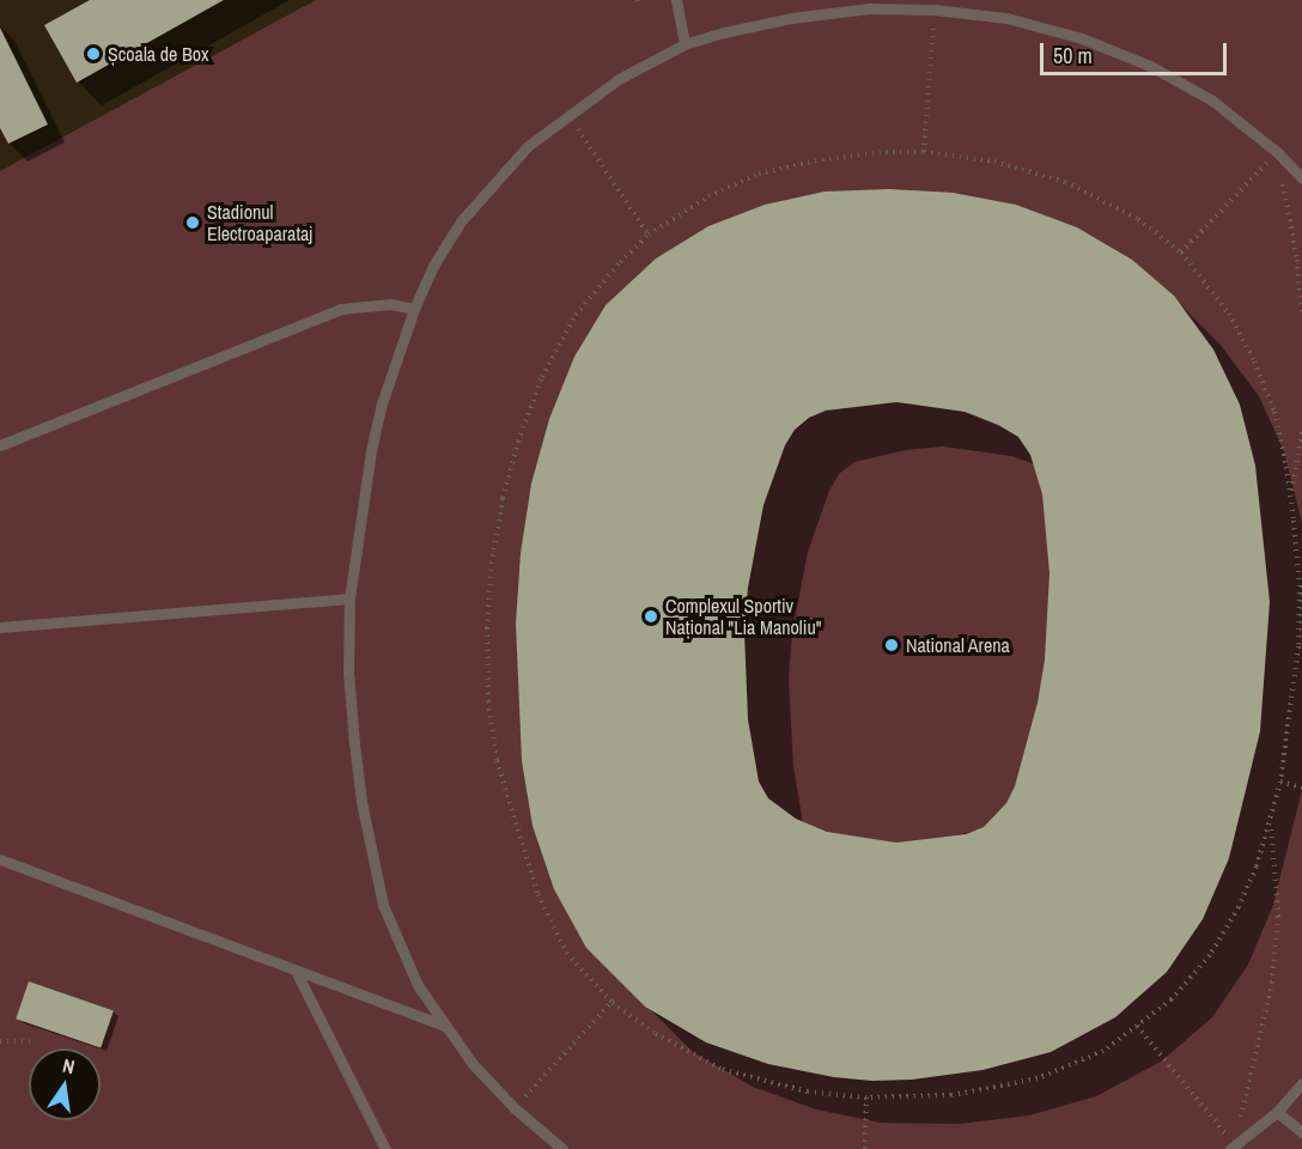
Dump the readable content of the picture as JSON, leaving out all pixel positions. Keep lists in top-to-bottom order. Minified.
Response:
{"places":["Școala de Box","Stadionul Electroaparataj","Complexul Sportiv Național \"Lia Manoliu\"","National Arena"],"scale_bar":"50 m","north":"top"}
